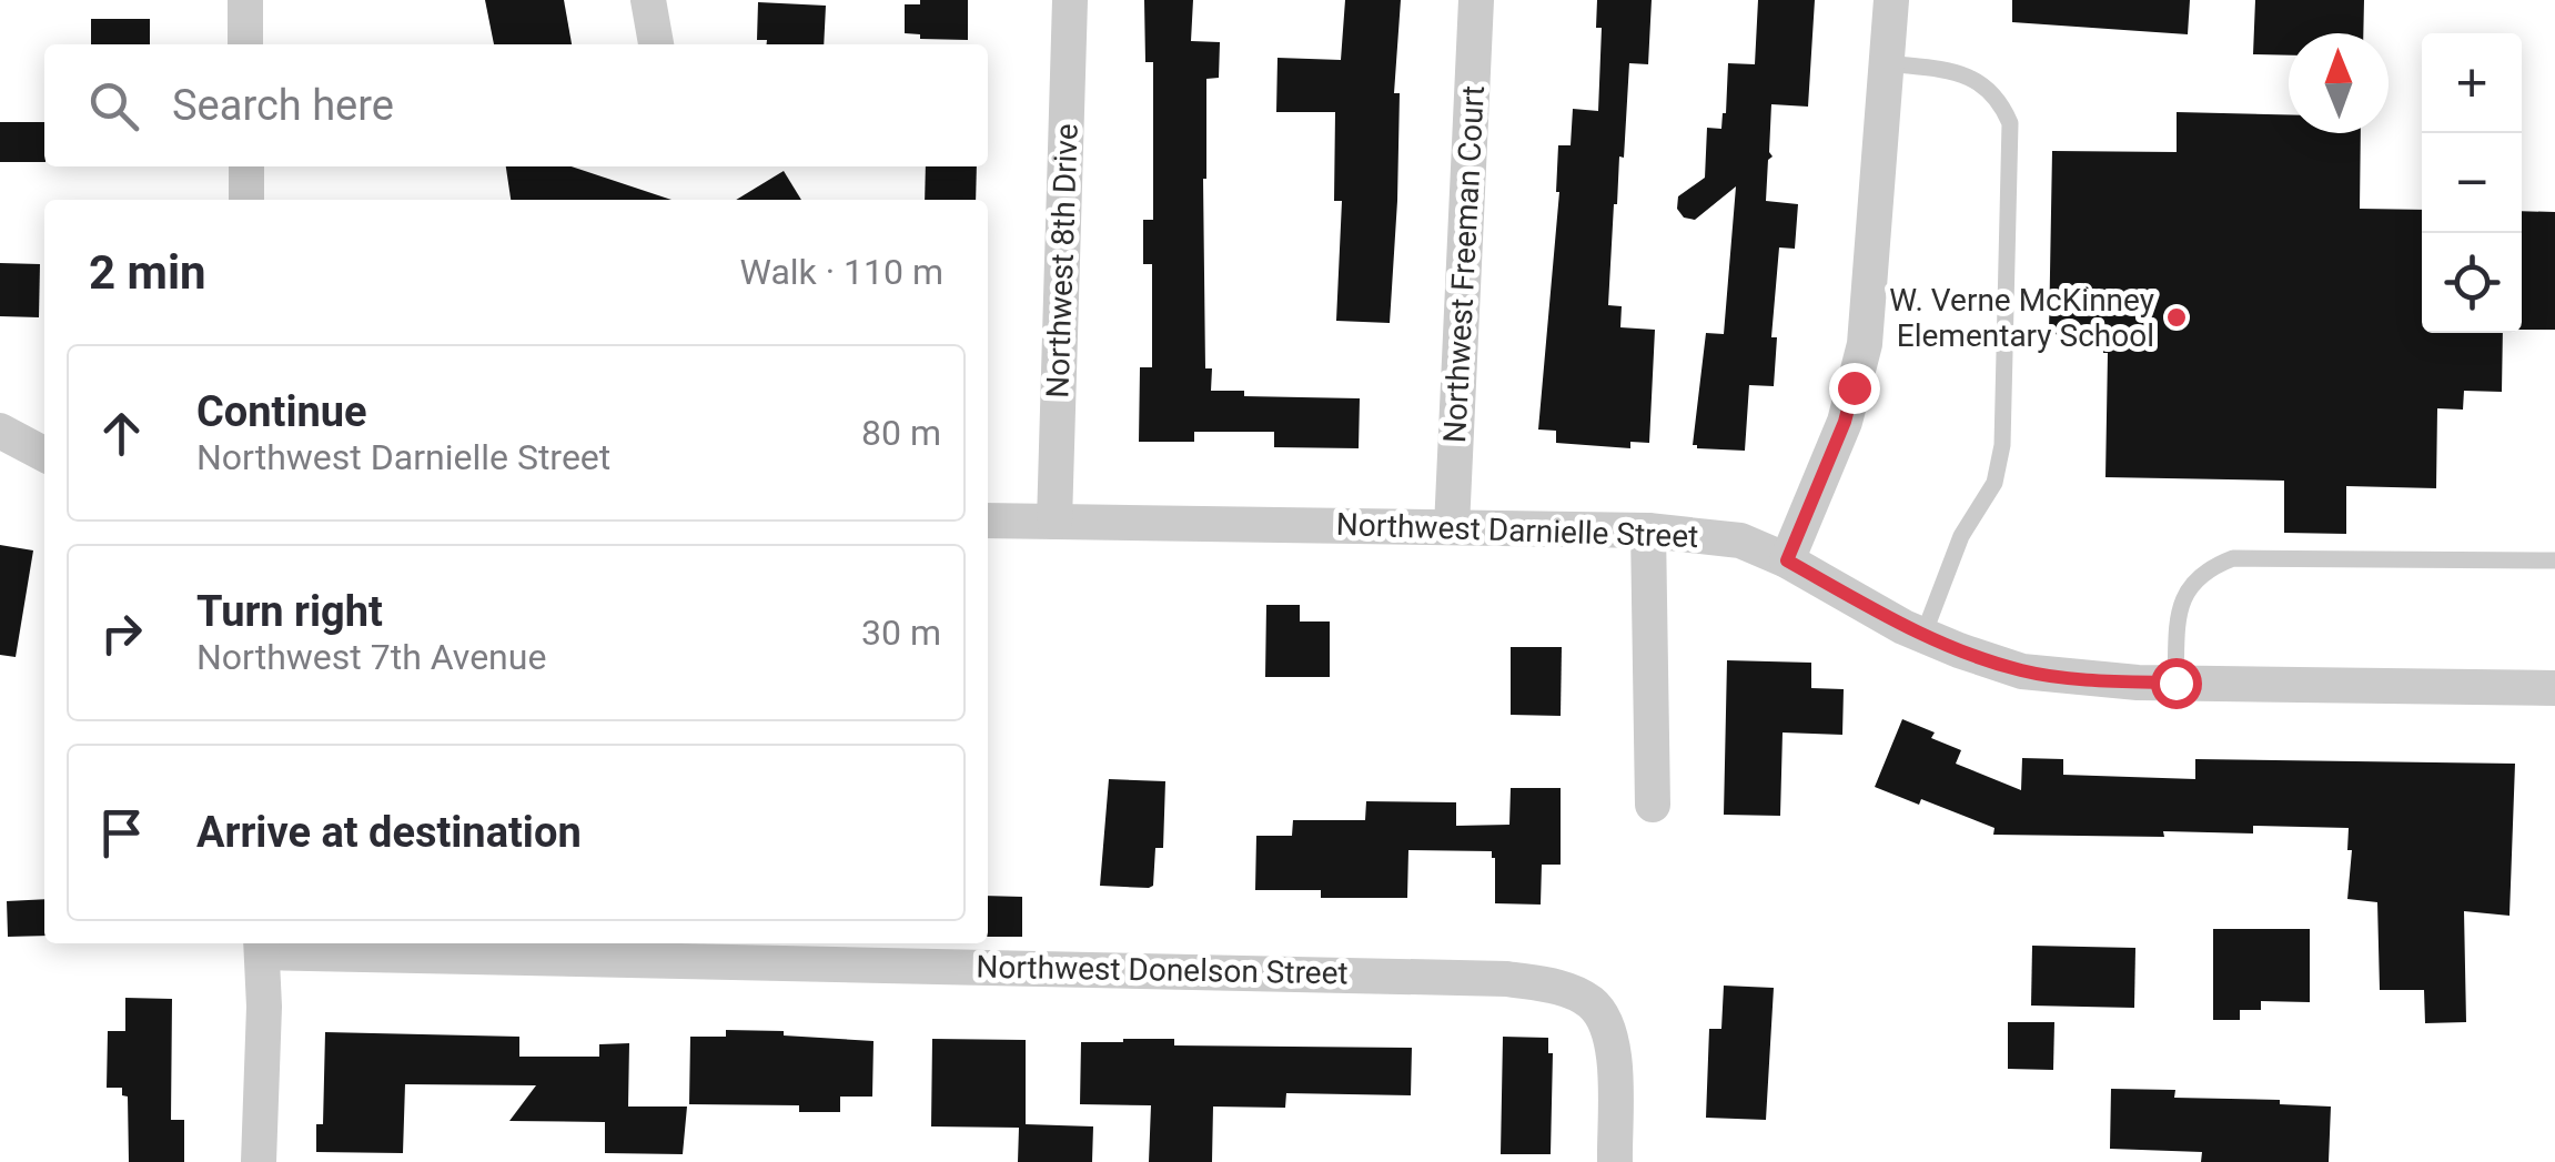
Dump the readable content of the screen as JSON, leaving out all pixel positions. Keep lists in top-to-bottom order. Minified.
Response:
{"streets":{"street":["Northwest 8th Drive","Northwest Freeman Court","Northwest Darnielle Street","Northwest Donelson Street"]},"crossings":[["Northwest 8th Drive","Northwest Darnielle Street"],["Northwest Freeman Court","Northwest Darnielle Street"]],"places":["W. Verne McKinney Elementary School"],"north":"top","page":{"map_buttons":["+","−"],"search":"Search here","heading":["2 min","Walk · 110 m"],"list":[["Continue","Northwest Darnielle Street","80 m"],["Turn right","Northwest 7th Avenue","30 m"],"Arrive at destination"]}}
